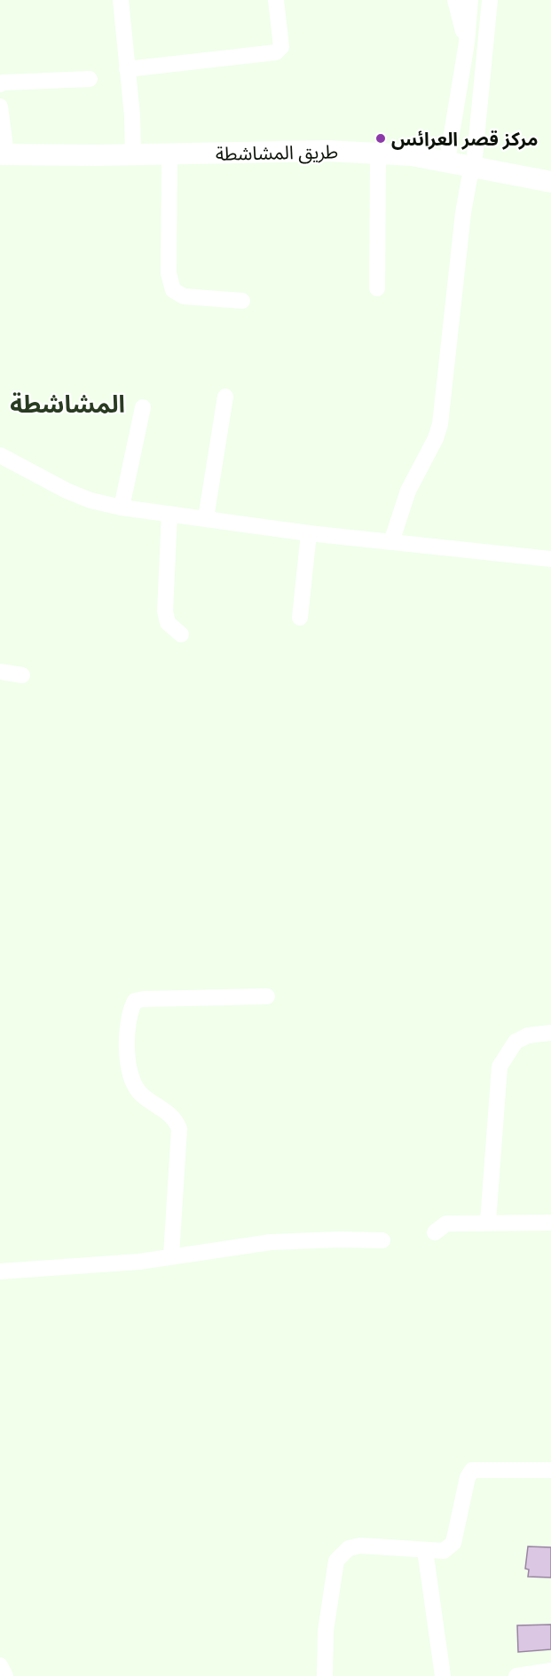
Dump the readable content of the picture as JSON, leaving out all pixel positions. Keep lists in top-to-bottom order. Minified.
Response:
{"streets":{"main road":["طريق المشاشطة"]},"districts":["المشاشطة"],"places":["مركز قصر العرائس"]}
